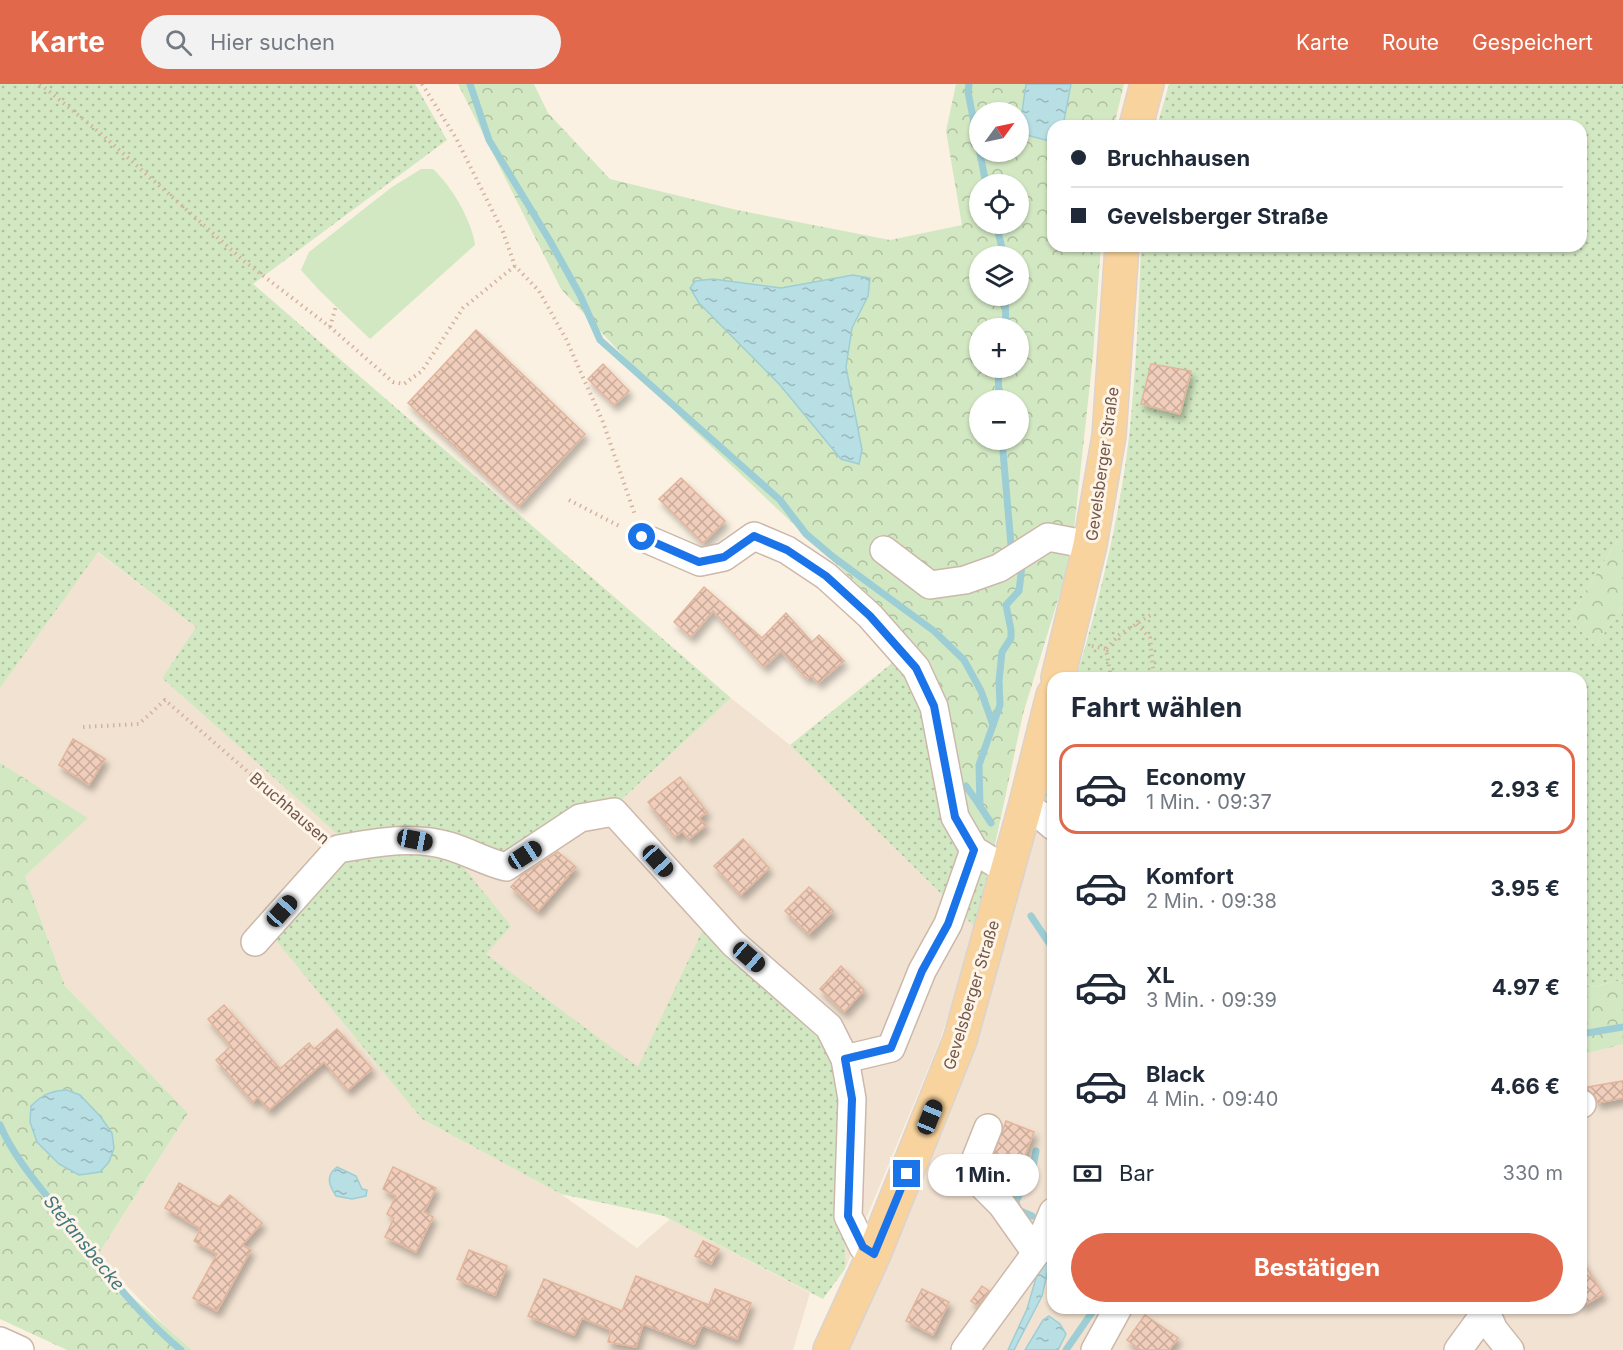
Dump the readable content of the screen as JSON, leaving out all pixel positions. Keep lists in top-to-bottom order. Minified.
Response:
{"streets":{"main road":["Gevelsberger Straße"],"street":["Bruchhausen"]},"crossings":[["Gevelsberger Straße","Bruchhausen"]],"water":["Stefansbecke"],"north":"top right","page":{"header":"Karte","search":"Hier suchen","nav":["Karte","Route","Gespeichert"],"map_buttons":["+","−"],"banner":["Bruchhausen","Gevelsberger Straße"],"heading":"Fahrt wählen","list":[{"name":"Economy","note":"1 Min. · 09:37","value":"2.93 €"},{"name":"Komfort","note":"2 Min. · 09:38","value":"3.95 €"},{"name":"XL","note":"3 Min. · 09:39","value":"4.97 €"},{"name":"Black","note":"4 Min. · 09:40","value":"4.66 €"}],"pay":["Bar","330 m"],"bubble":"1 Min.","buttons":"Bestätigen"}}
